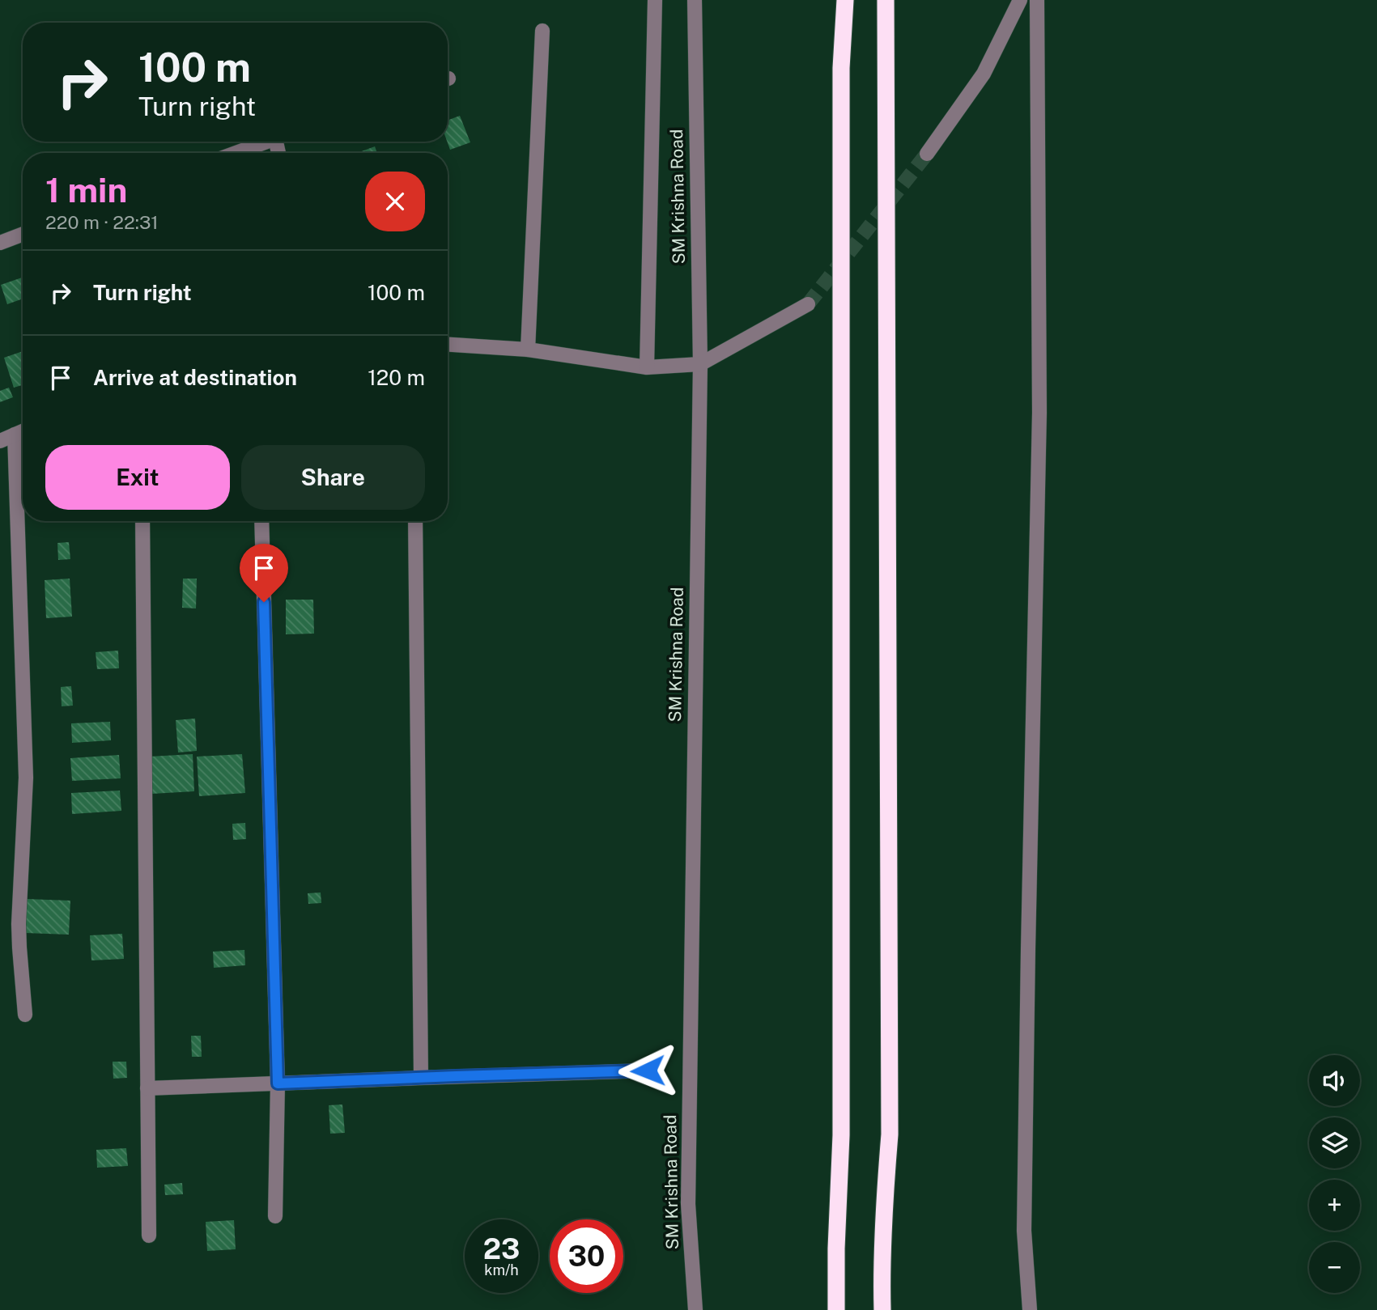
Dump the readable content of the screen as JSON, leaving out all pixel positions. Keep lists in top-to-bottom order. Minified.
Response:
{"streets":{"street":["SM Krishna Road"]},"page":{"turn":["100 m","Turn right"],"heading":["1 min","220 m · 22:31"],"list":[{"name":"Turn right","value":"100 m"},{"name":"Arrive at destination","value":"120 m"}],"buttons":["Exit","Share"],"map_buttons":["+","−"],"speed":"23 km/h","limit":"30"}}
